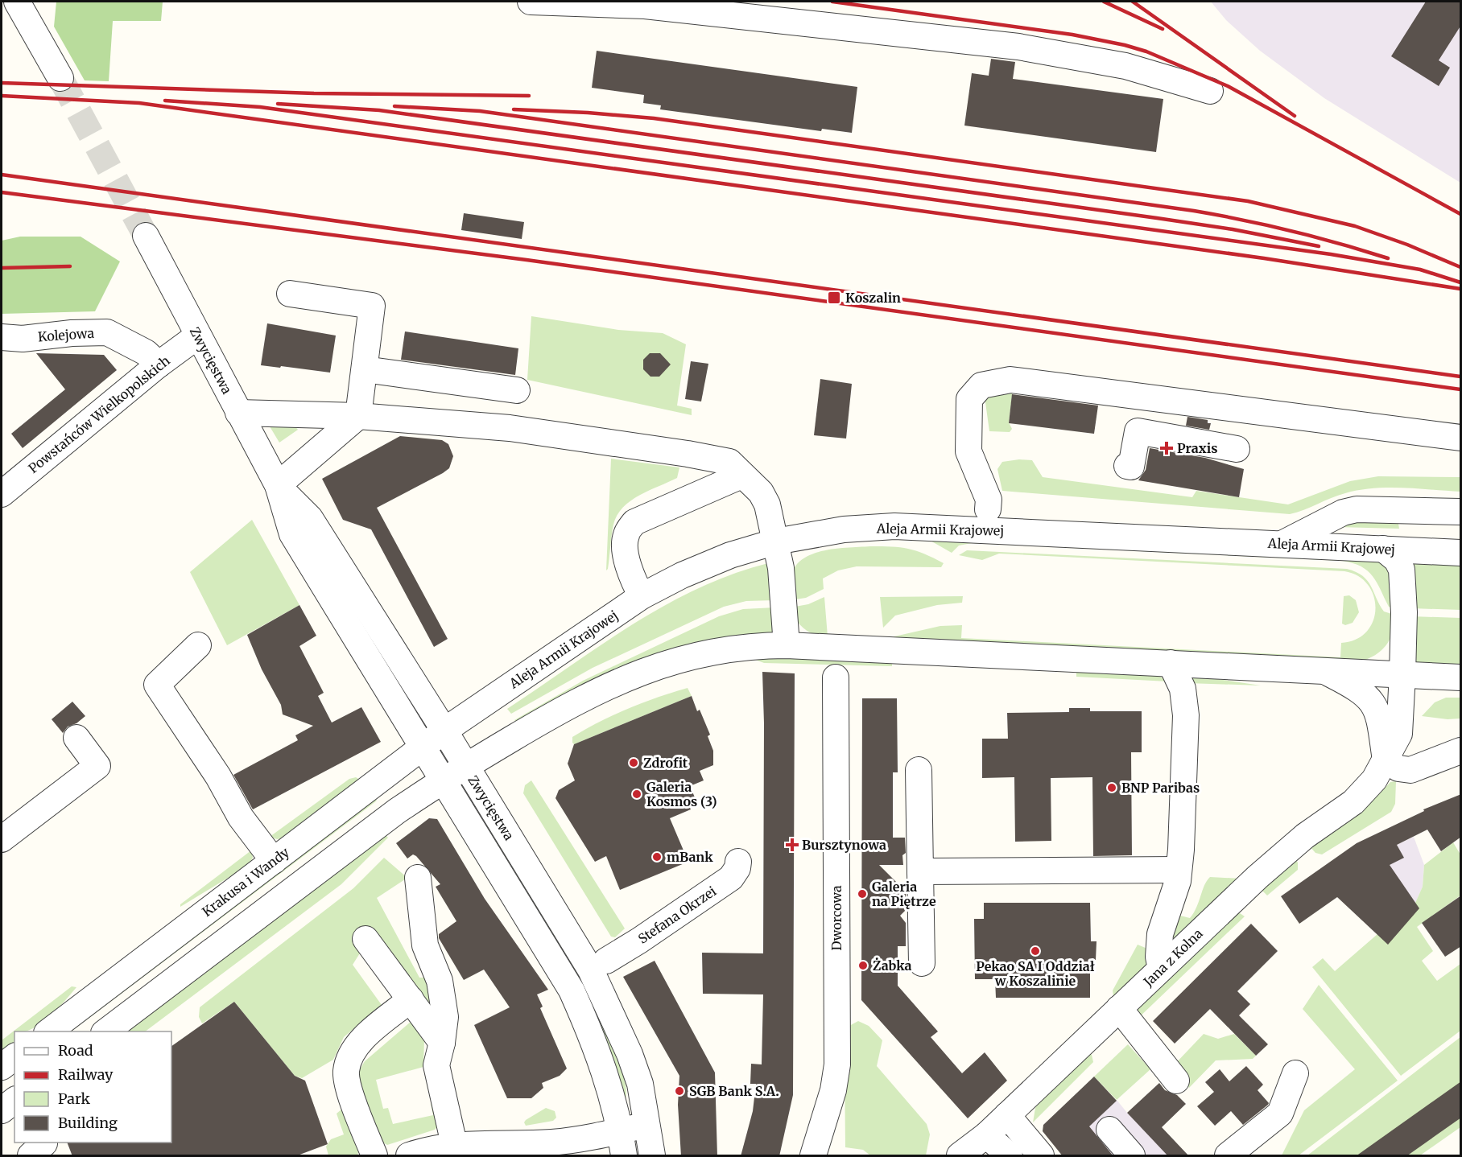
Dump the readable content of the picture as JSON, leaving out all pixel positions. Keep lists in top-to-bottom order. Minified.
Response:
{"streets":{"street":["Kolejowa","Zwycięstwa","Powstańców Wielkopolskich","Aleja Armii Krajowej","Krakusa i Wandy","Stefana Okrzei","Dworcowa","Jana z Kolna"]},"crossings":[["Kolejowa","Powstańców Wielkopolskich"],["Zwycięstwa","Powstańców Wielkopolskich"],["Zwycięstwa","Aleja Armii Krajowej"],["Zwycięstwa","Krakusa i Wandy"],["Aleja Armii Krajowej","Krakusa i Wandy"],["Aleja Armii Krajowej","Jana z Kolna"]],"places":{"transit":["Koszalin"],"health":["Praxis","Bursztynowa"],"other":["Zdrofit","BNP Paribas","Galeria Kosmos (3)","mBank","Galeria na Piętrze","Pekao SA I Oddział w Koszalinie","Żabka","SGB Bank S.A."]},"legend":["Road","Railway","Park","Building"]}
